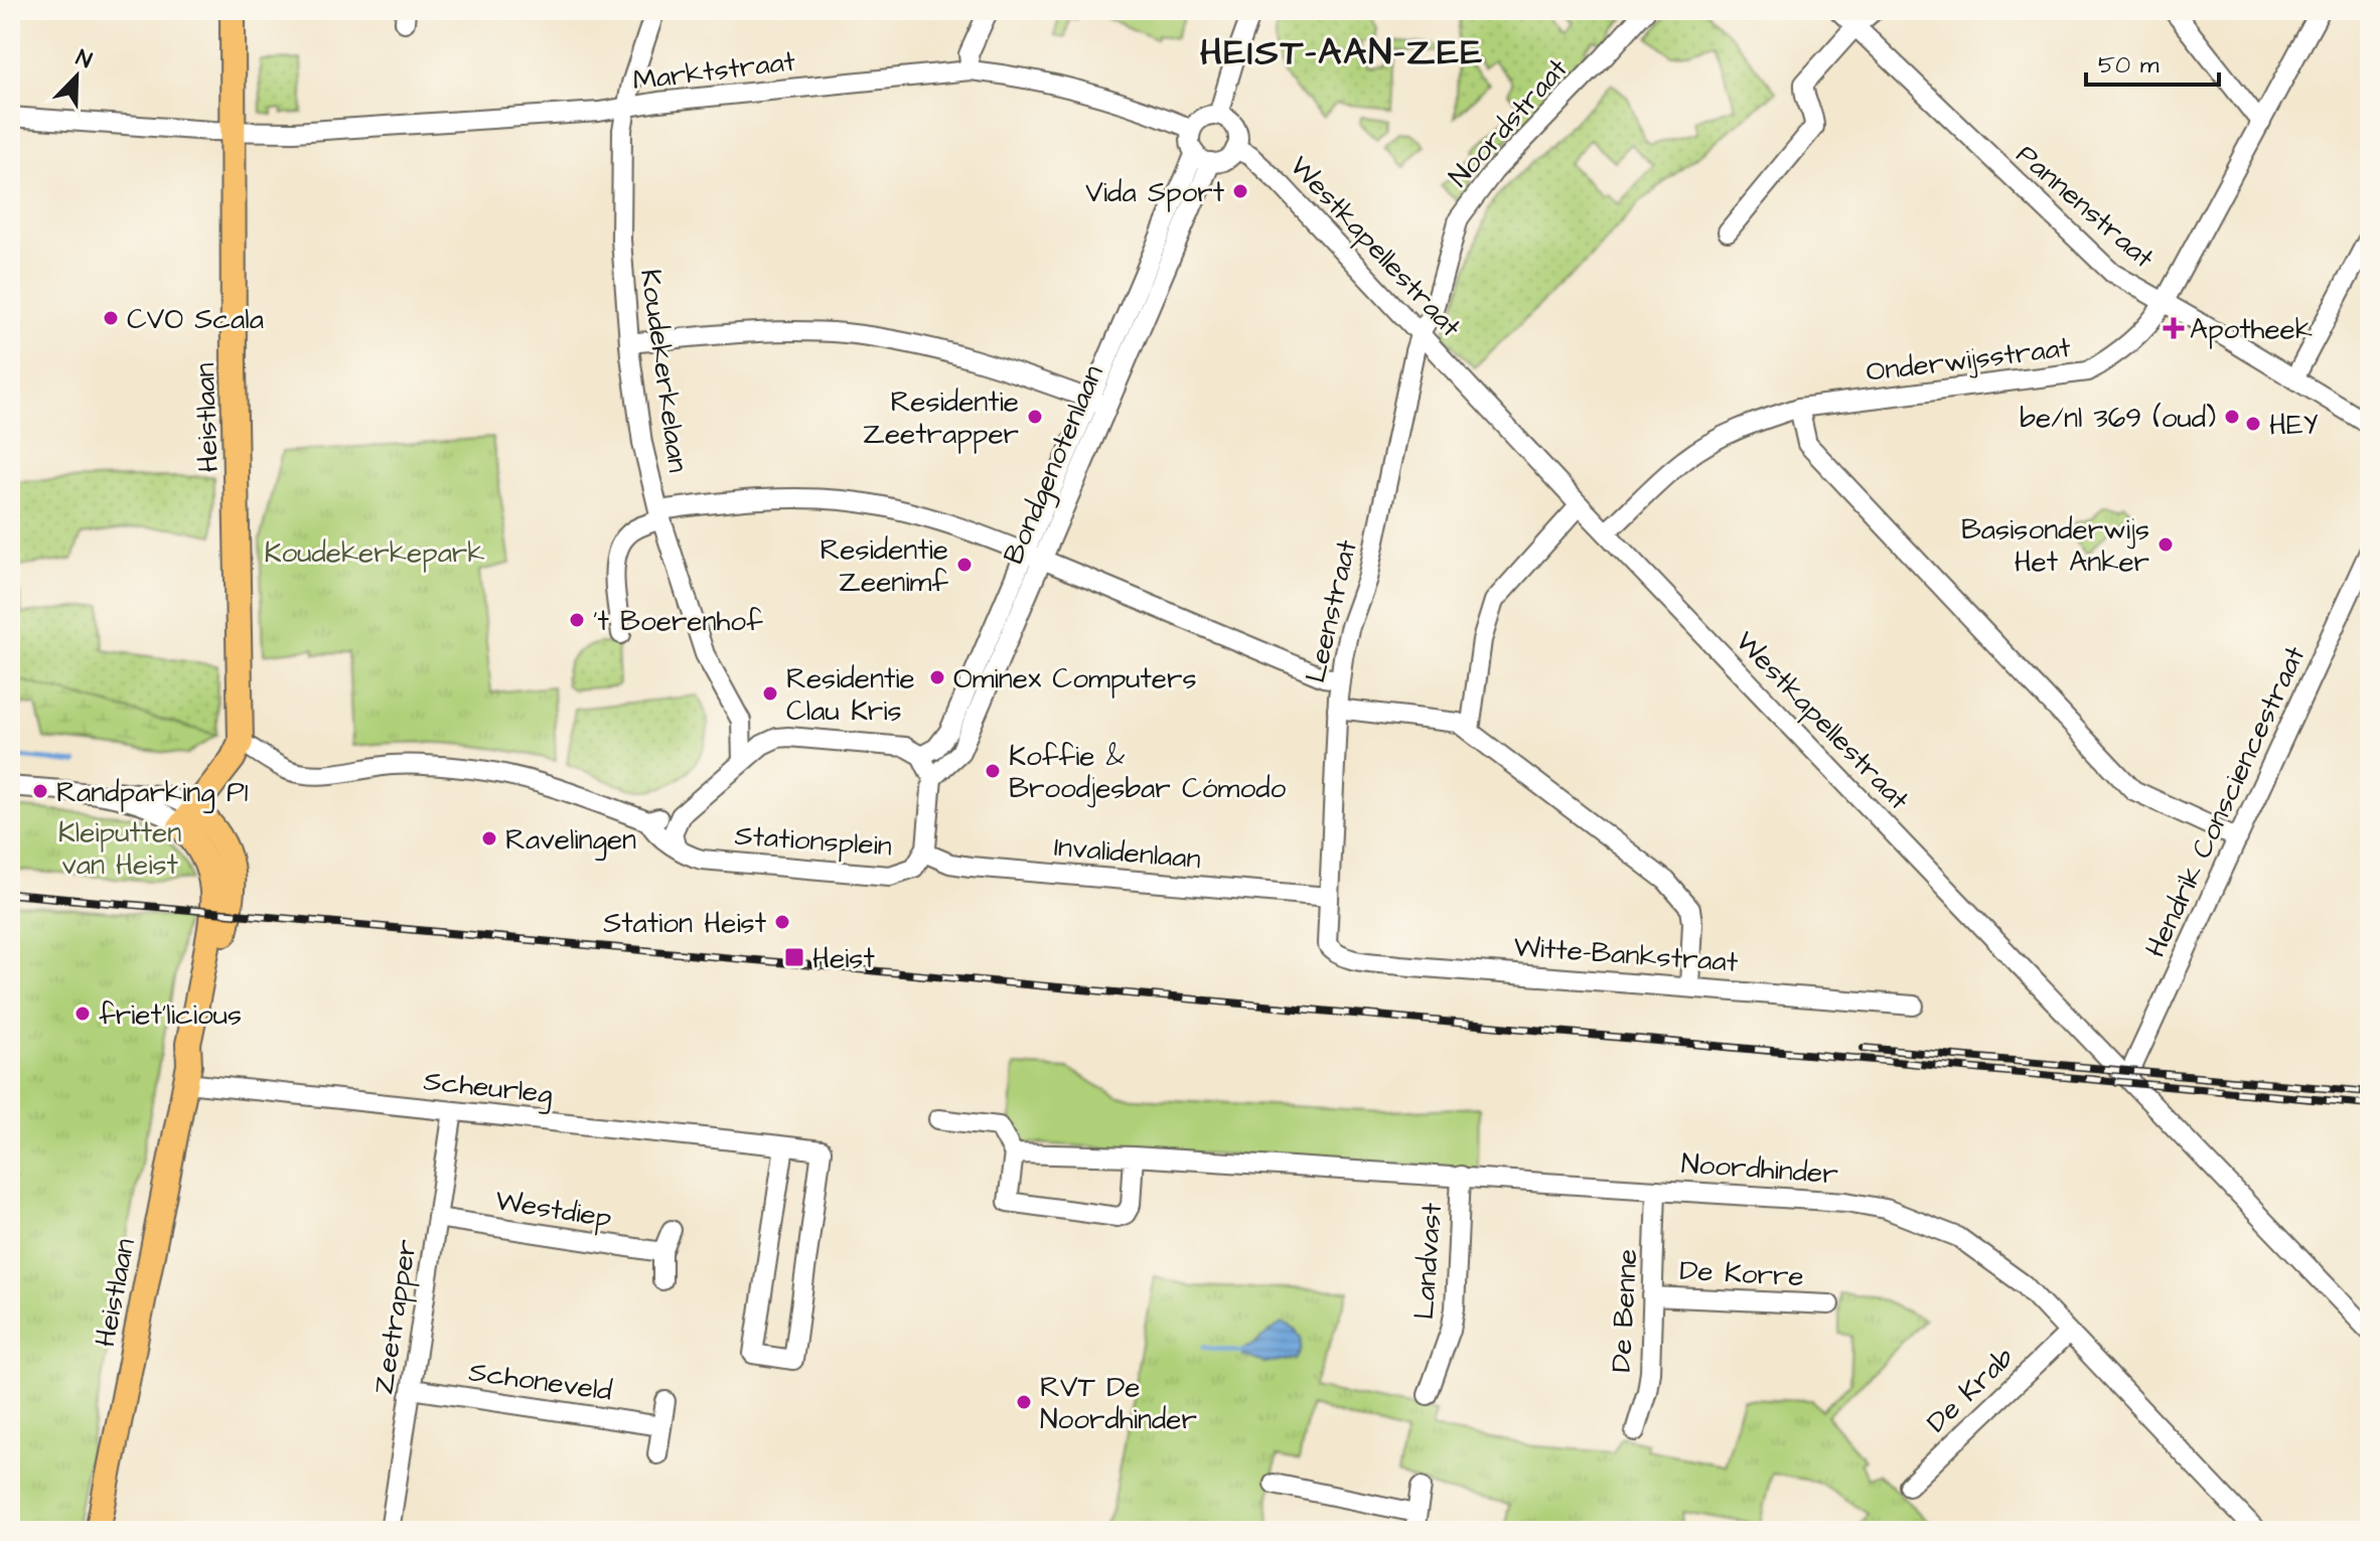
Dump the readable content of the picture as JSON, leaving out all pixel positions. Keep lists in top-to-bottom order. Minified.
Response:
{"streets":{"main road":["Heistlaan"],"street":["Marktstraat","Noordstraat","Pannenstraat","Westkapellestraat","Onderwijsstraat","Koudekerkelaan","Bondgenotenlaan","Leenstraat","Hendrik Consciencestraat","Stationsplein","Invalidenlaan","Witte-Bankstraat","Scheurleg","Noordhinder","Westdiep","Landvast","De Korre","De Benne","Zeetrapper","Schoneveld","De Krab"]},"crossings":[["Marktstraat","Westkapellestraat"],["Marktstraat","Koudekerkelaan"],["Marktstraat","Heistlaan"],["Marktstraat","Bondgenotenlaan"],["Noordstraat","Westkapellestraat"],["Noordstraat","Leenstraat"],["Pannenstraat","Onderwijsstraat"],["Westkapellestraat","Onderwijsstraat"],["Westkapellestraat","Bondgenotenlaan"],["Westkapellestraat","Leenstraat"],["Westkapellestraat","Hendrik Consciencestraat"],["Koudekerkelaan","Stationsplein"],["Heistlaan","Scheurleg"],["Bondgenotenlaan","Stationsplein"],["Leenstraat","Invalidenlaan"],["Leenstraat","Witte-Bankstraat"],["Stationsplein","Invalidenlaan"],["Scheurleg","Zeetrapper"],["Noordhinder","Landvast"],["Noordhinder","De Benne"],["Noordhinder","De Krab"],["Westdiep","Zeetrapper"],["De Korre","De Benne"],["Zeetrapper","Schoneveld"]],"districts":["HEIST-AAN-ZEE"],"parks":["Koudekerkepark","Kleiputten van Heist"],"places":{"other":["Vida Sport","CVO Scala","Residentie Zeetrapper","be/nl 369 (oud)","HEY","Basisonderwijs Het Anker","Residentie Zeenimf","'t Boerenhof","Ominex Computers","Residentie Clau Kris","Koffie & Broodjesbar Cómodo","Randparking P1","Ravelingen","Station Heist","friet'licious","RVT De Noordhinder"],"health":["Apotheek"],"transit":["Heist"]},"scale_bar":"50 m","north":"top right"}
